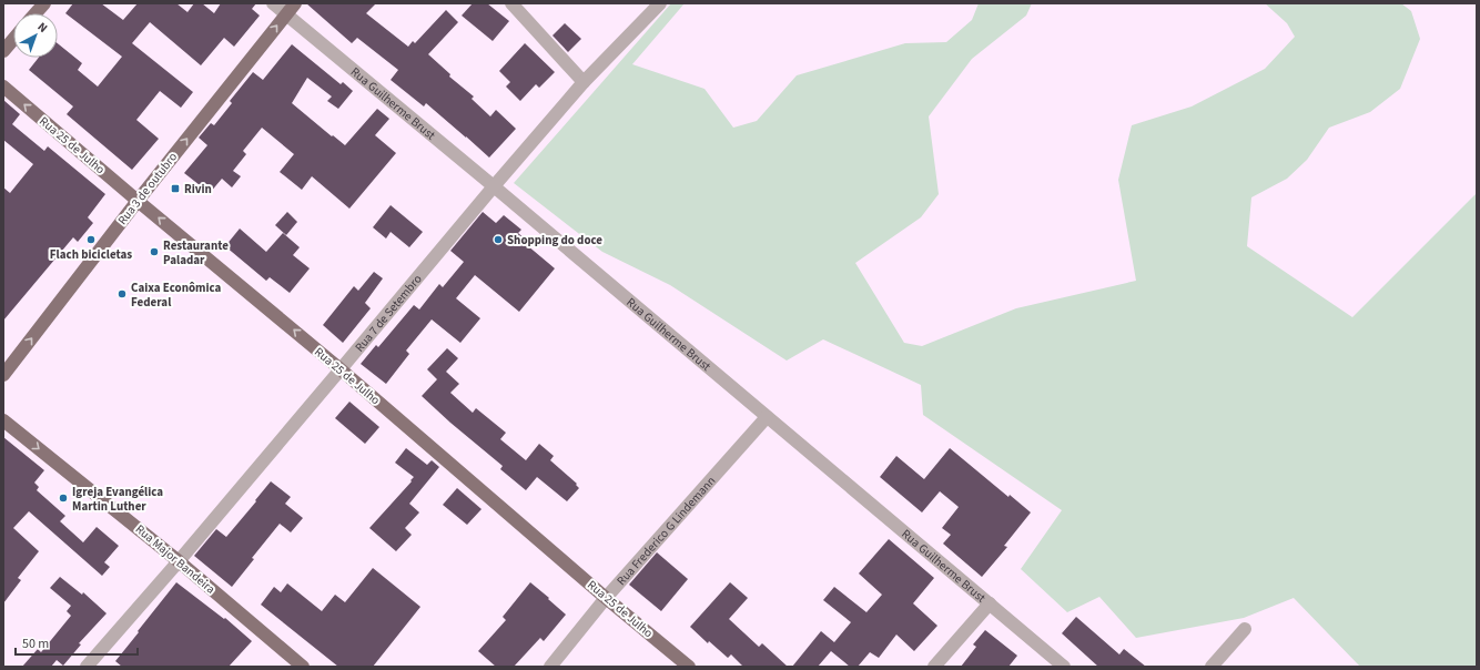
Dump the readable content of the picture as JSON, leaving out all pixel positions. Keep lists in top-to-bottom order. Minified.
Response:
{"streets":{"main road":["Rua 25 de Julho","Rua 3 de outubro","Rua Major Bandeira"],"street":["Rua Guilherme Brust","Rua 7 de Setembro","Rua Frederico G Lindemann"]},"crossings":[["Rua Guilherme Brust","Rua 3 de outubro"],["Rua Guilherme Brust","Rua 7 de Setembro"],["Rua Guilherme Brust","Rua Frederico G Lindemann"],["Rua 25 de Julho","Rua 3 de outubro"],["Rua 25 de Julho","Rua 7 de Setembro"],["Rua 25 de Julho","Rua Frederico G Lindemann"],["Rua 7 de Setembro","Rua Major Bandeira"]],"one_way":["Rua 25 de Julho","Rua 3 de outubro","Rua Major Bandeira"],"places":{"transit":["Rivin"],"other":["Flach bicicletas","Shopping do doce","Restaurante Paladar","Caixa Econômica Federal","Igreja Evangélica Martin Luther"]},"scale_bar":"50 m","north":"top right"}
